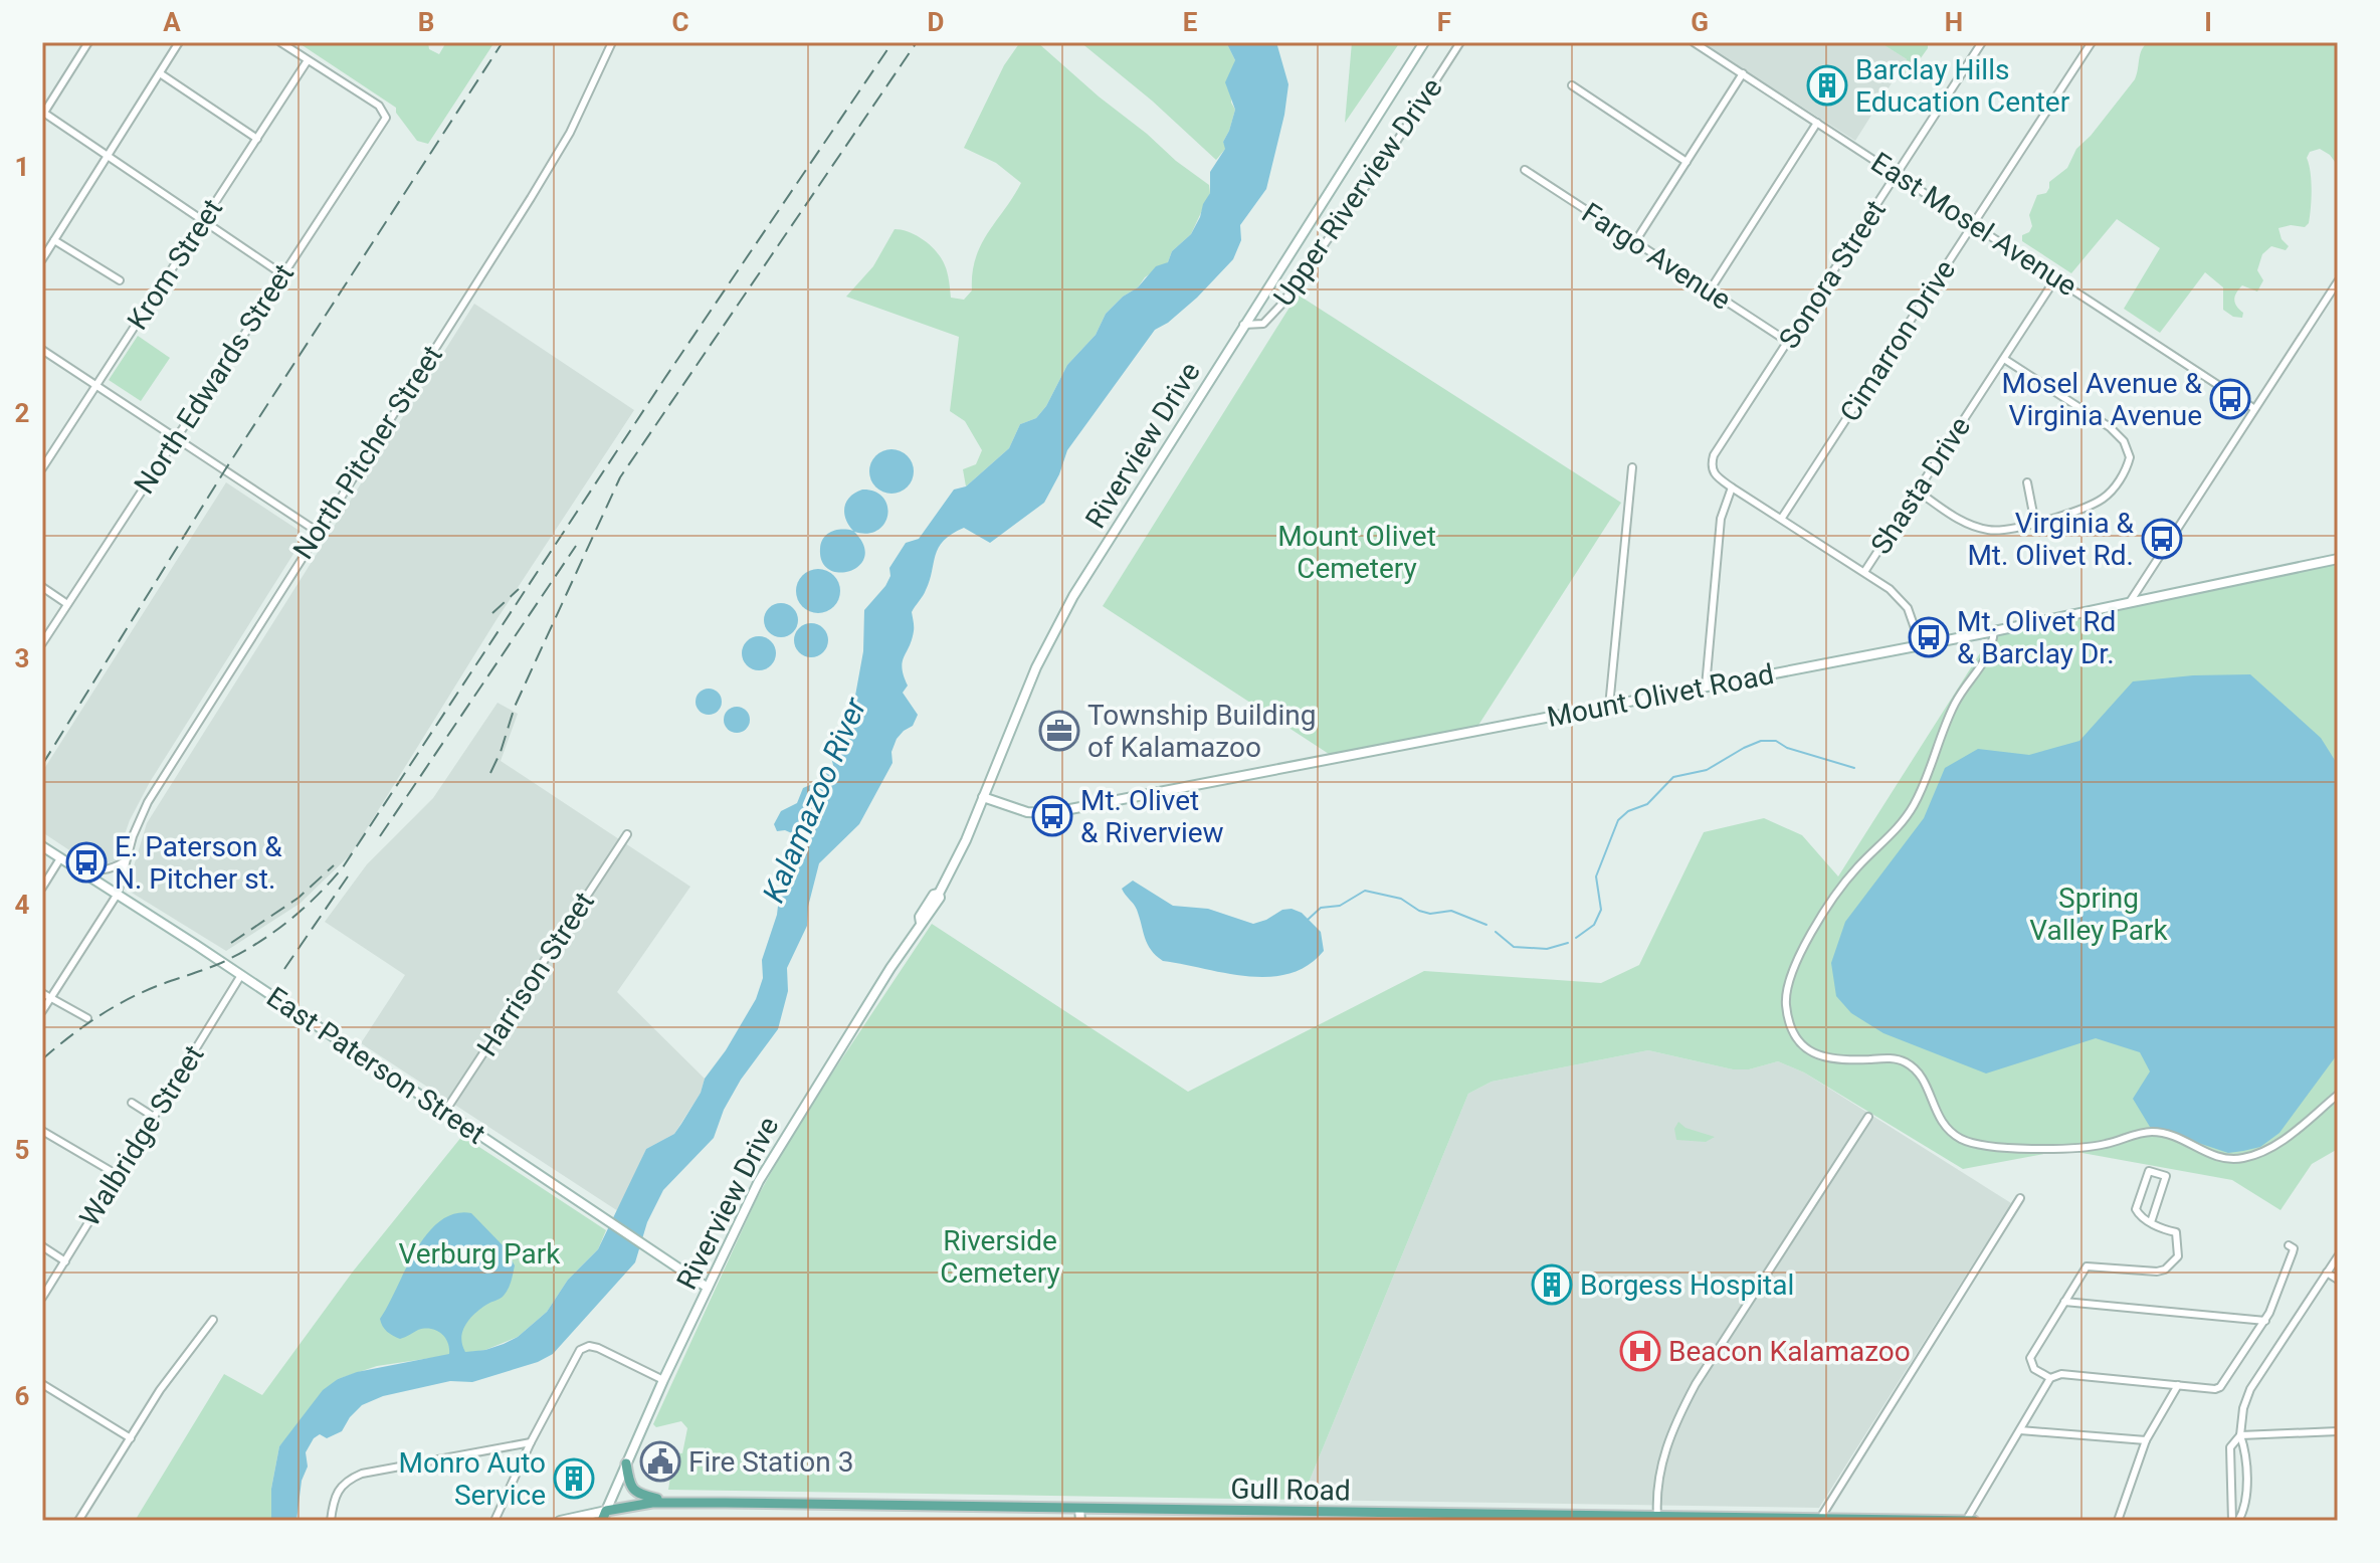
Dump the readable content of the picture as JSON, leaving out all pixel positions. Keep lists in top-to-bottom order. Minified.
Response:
{"streets":{"main road":["Gull Road"],"street":["Upper Riverview Drive","East Mosel Avenue","Fargo Avenue","Krom Street","Sonora Street","Cimarron Drive","North Edwards Street","Riverview Drive","North Pitcher Street","Shasta Drive","Mount Olivet Road","Harrison Street","East Paterson Street","Walbridge Street"]},"crossings":[["Upper Riverview Drive","Riverview Drive"],["East Mosel Avenue","Sonora Street"],["East Mosel Avenue","Cimarron Drive"],["East Mosel Avenue","Shasta Drive"],["Fargo Avenue","Sonora Street"],["Krom Street","North Edwards Street"],["Riverview Drive","Mount Olivet Road"],["Riverview Drive","East Paterson Street"],["Riverview Drive","Gull Road"],["North Pitcher Street","East Paterson Street"],["Harrison Street","East Paterson Street"],["East Paterson Street","Walbridge Street"]],"water":["Kalamazoo River"],"parks":["Mount Olivet Cemetery","Spring Valley Park","Riverside Cemetery","Verburg Park"],"places":{"building":["Barclay Hills Education Center","Borgess Hospital","Monro Auto Service"],"bus stop":["Mosel Avenue & Virginia Avenue","Virginia & Mt. Olivet Rd.","Mt. Olivet Rd & Barclay Dr.","Mt. Olivet & Riverview","E. Paterson & N. Pitcher st."],"office":["Township Building of Kalamazoo"],"hospital":["Beacon Kalamazoo"],"public building":["Fire Station 3"]},"grid":{"columns":["A","B","C","D","E","F","G","H","I"],"rows":["1","2","3","4","5","6"]}}
